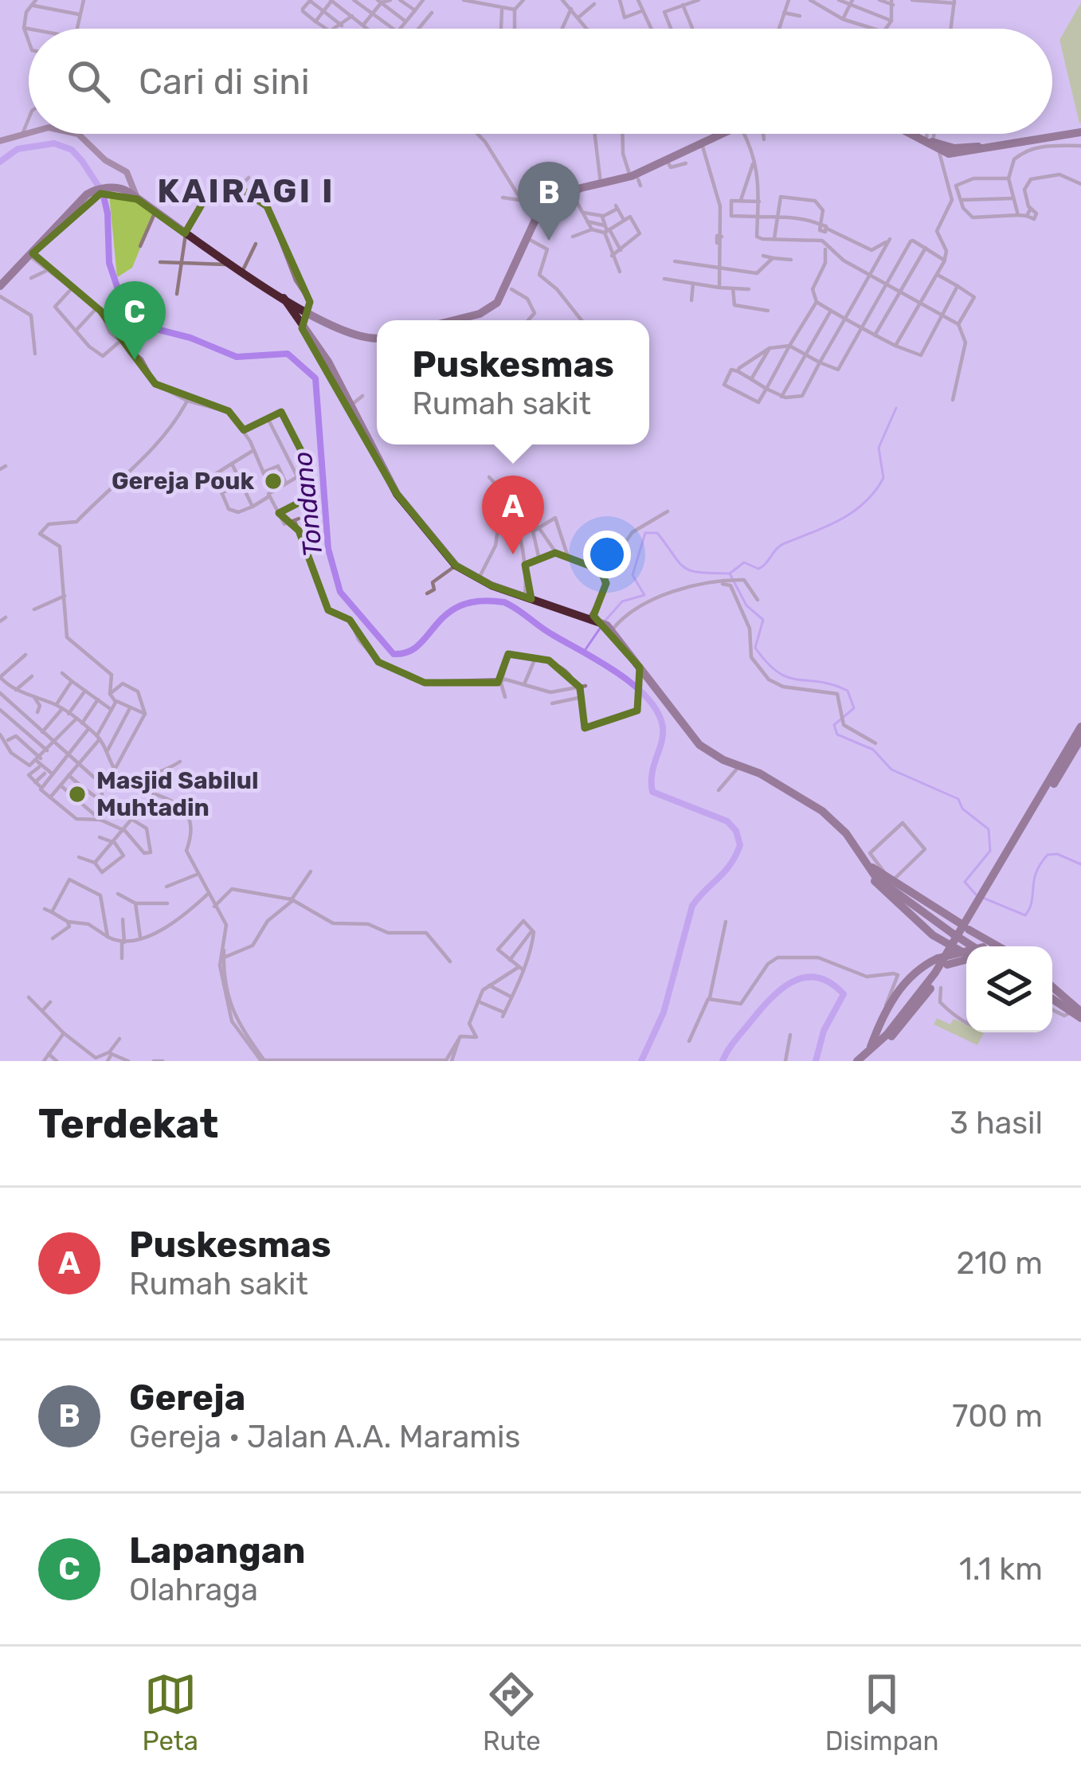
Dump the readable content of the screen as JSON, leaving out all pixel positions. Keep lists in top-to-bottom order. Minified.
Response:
{"districts":["KAIRAGI I"],"water":["Tondano"],"places":["Gereja Pouk","Masjid Sabilul Muhtadin"],"page":{"search":"Cari di sini","pins":["B","C","A"],"popup":["Puskesmas","Rumah sakit"],"heading":["Terdekat","3 hasil"],"list":[{"mark":"A","name":"Puskesmas","note":"Rumah sakit","value":"210 m"},{"mark":"B","name":"Gereja","note":"Gereja · Jalan A.A. Maramis","value":"700 m"},{"mark":"C","name":"Lapangan","note":"Olahraga","value":"1.1 km"}],"nav":["Peta","Rute","Disimpan"]}}
